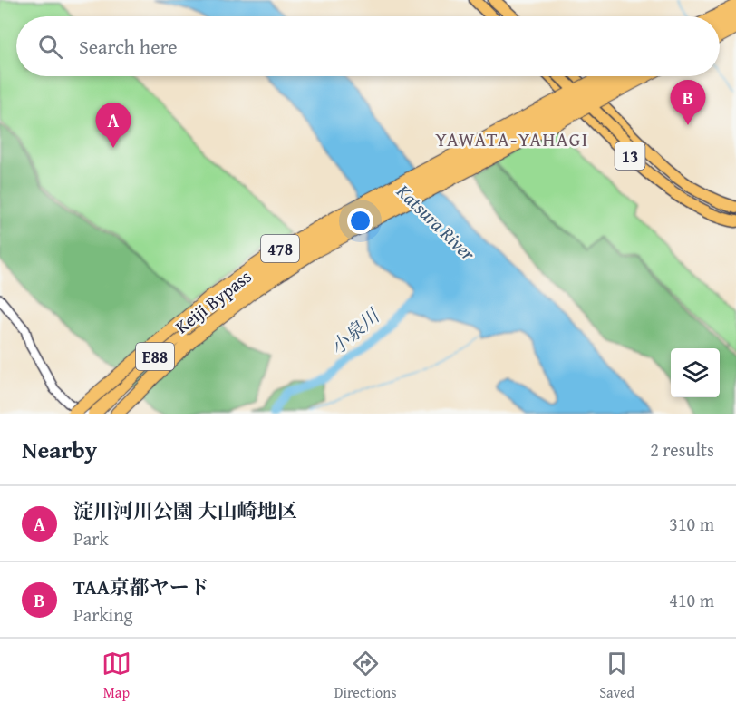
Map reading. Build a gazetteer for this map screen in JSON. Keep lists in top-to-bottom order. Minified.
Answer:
{"streets":{"highway":["478","Keiji Bypass","E88"],"main road":["13"]},"crossings":[["13","478"],["Keiji Bypass","E88"]],"districts":["YAWATA-YAHAGI"],"water":["Katsura River","小泉川"],"page":{"search":"Search here","pins":["B","A"],"heading":["Nearby","2 results"],"list":[{"mark":"A","name":"淀川河川公園 大山崎地区","note":"Park","value":"310 m"},{"mark":"B","name":"TAA京都ヤード","note":"Parking","value":"410 m"}],"nav":["Map","Directions","Saved"]}}
